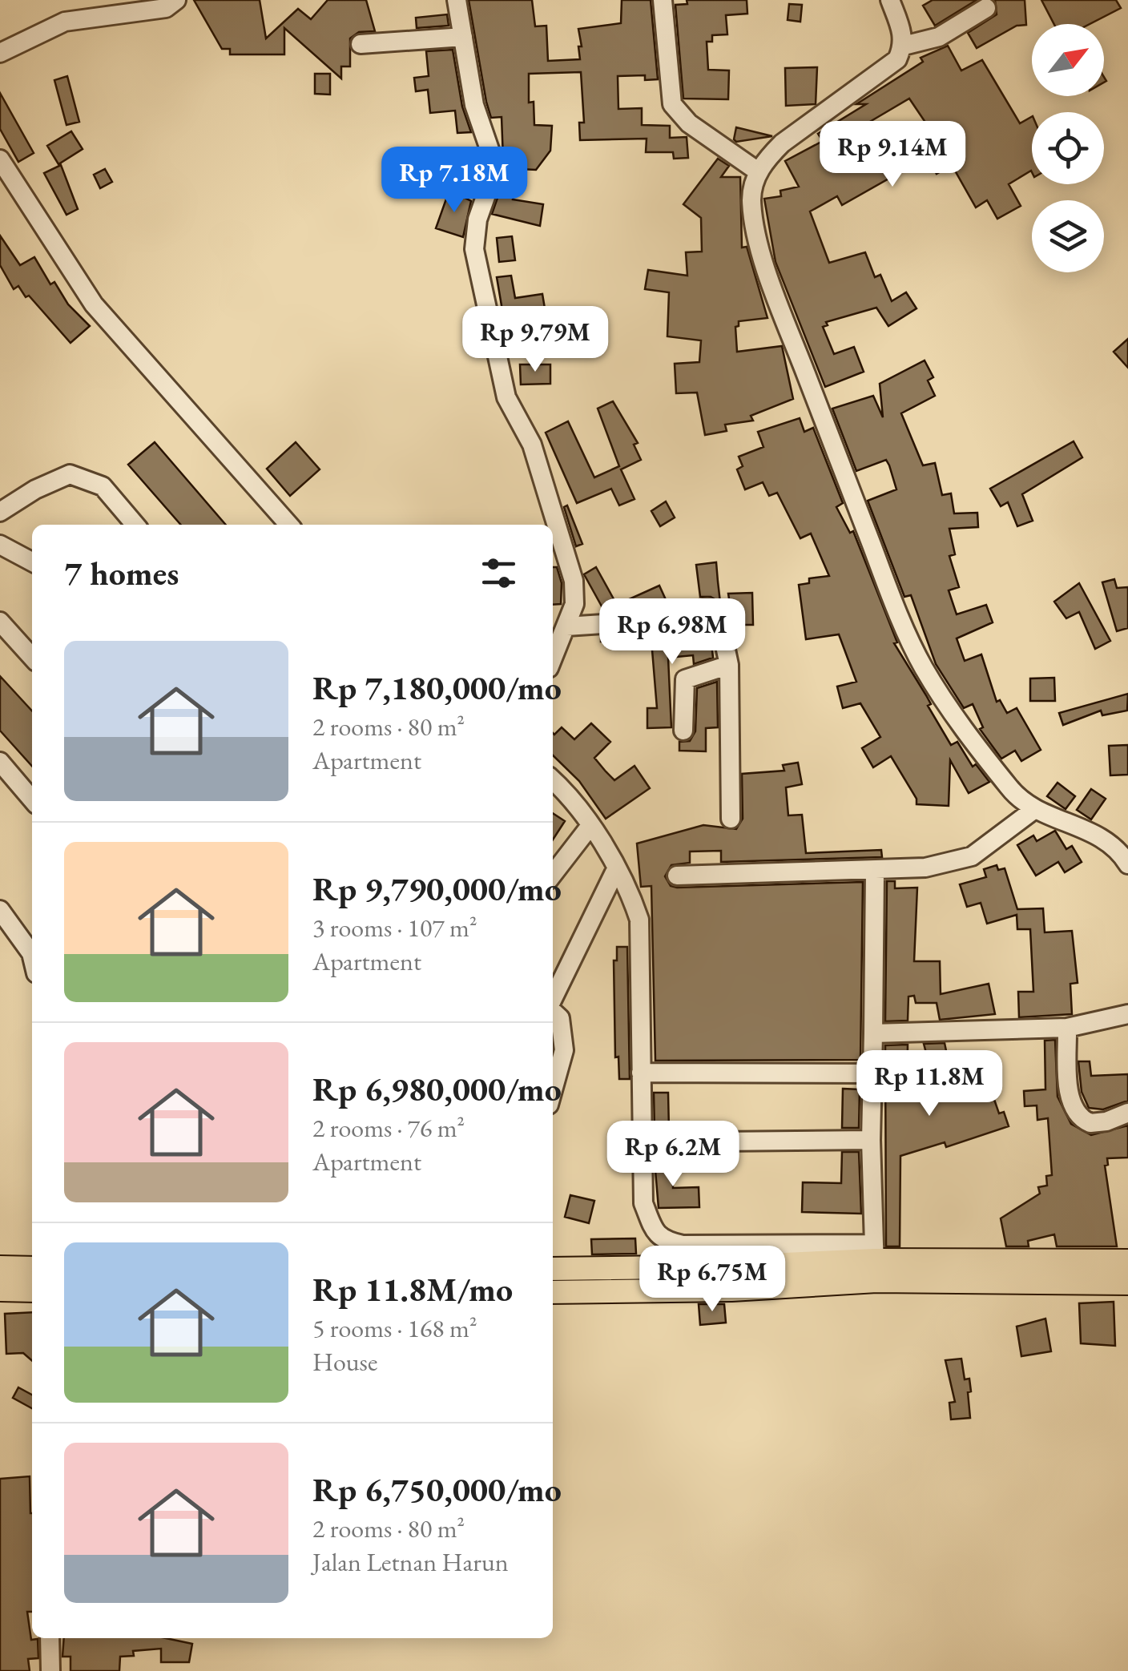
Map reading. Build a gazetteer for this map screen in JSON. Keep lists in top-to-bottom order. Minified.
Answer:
{"north":"top right","page":{"price":["Rp 9.14M","Rp 7.18M","Rp 9.79M","Rp 6.98M","Rp 11.8M","Rp 6.2M","Rp 6.75M"],"heading":"7 homes","list":[{"name":"Rp 7,180,000/mo","note":"2 rooms · 80 m² · Apartment"},{"name":"Rp 9,790,000/mo","note":"3 rooms · 107 m² · Apartment"},{"name":"Rp 6,980,000/mo","note":"2 rooms · 76 m² · Apartment"},{"name":"Rp 11.8M/mo","note":"5 rooms · 168 m² · House"},{"name":"Rp 6,750,000/mo","note":"2 rooms · 80 m² · Jalan Letnan Harun"}]}}
